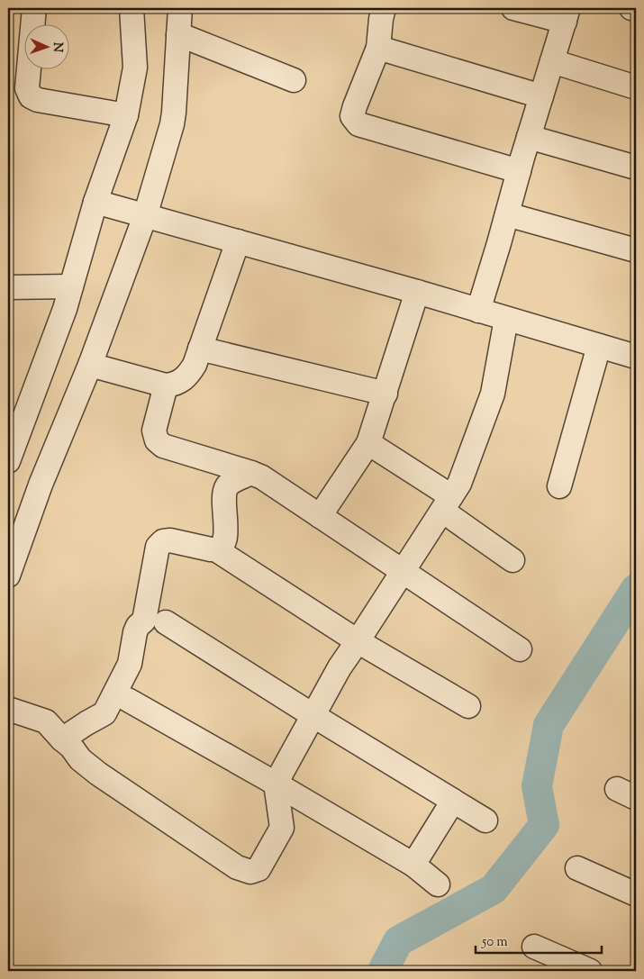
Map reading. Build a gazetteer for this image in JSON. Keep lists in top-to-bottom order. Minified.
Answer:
{"scale_bar":"50 m","north":"right"}
